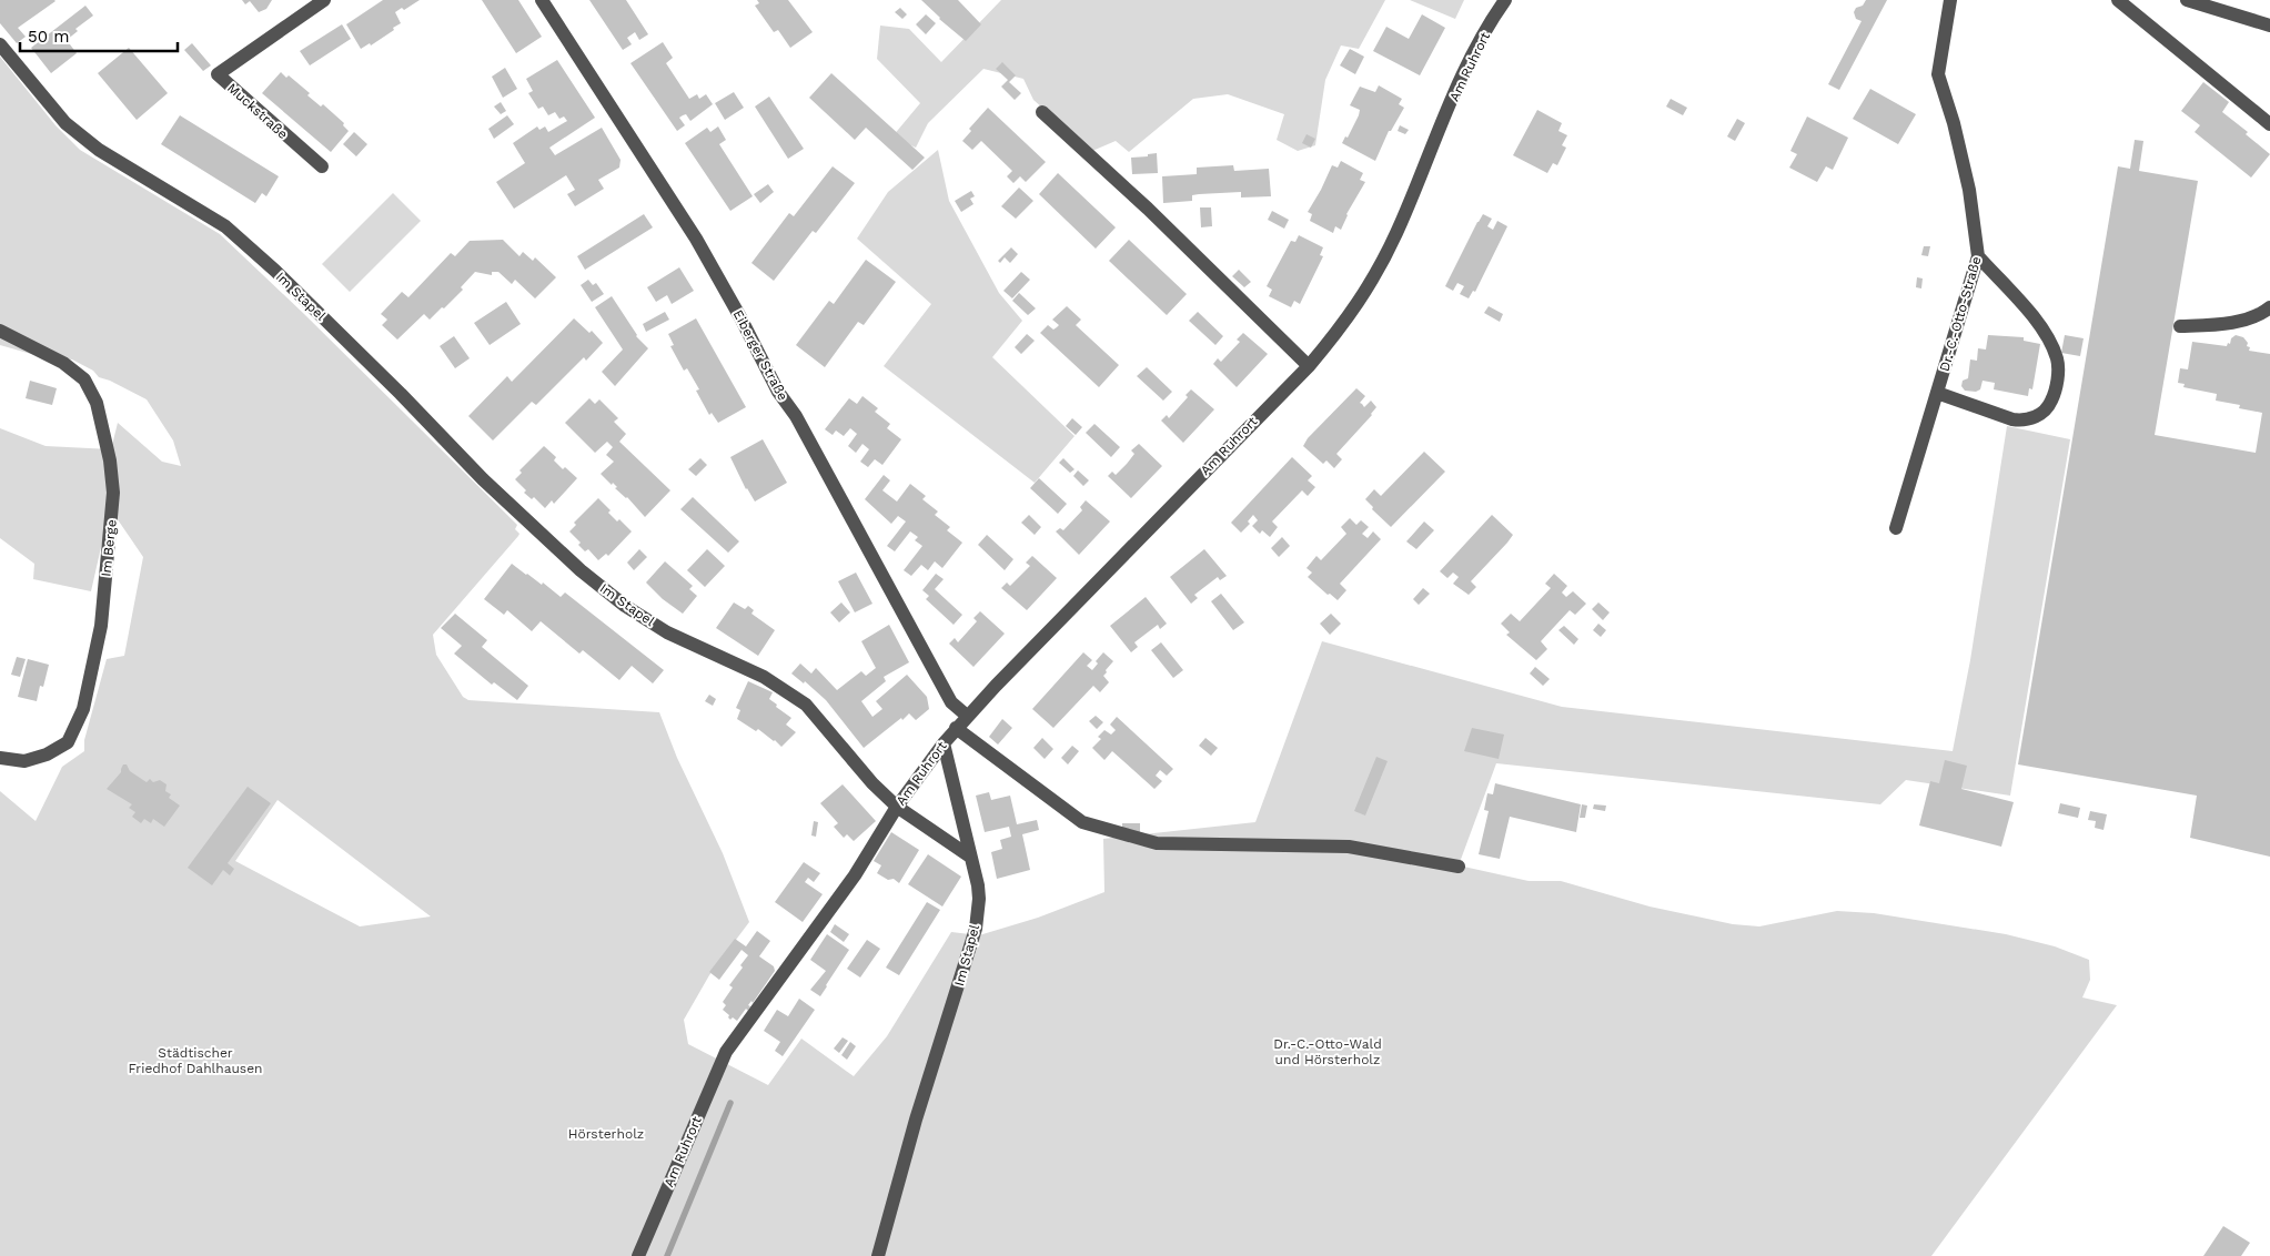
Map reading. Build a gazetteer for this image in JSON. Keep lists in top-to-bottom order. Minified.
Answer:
{"streets":{"street":["Am Ruhrort","Muckstraße","Im Stapel","Dr.-C.-Otto-Straße","Eiberger Straße","Im Berge"]},"crossings":[["Am Ruhrort","Im Stapel"],["Am Ruhrort","Eiberger Straße"]],"parks":["Dr.-C.-Otto-Wald und Hörsterholz","Städtischer Friedhof Dahlhausen","Hörsterholz"],"scale_bar":"50 m"}
